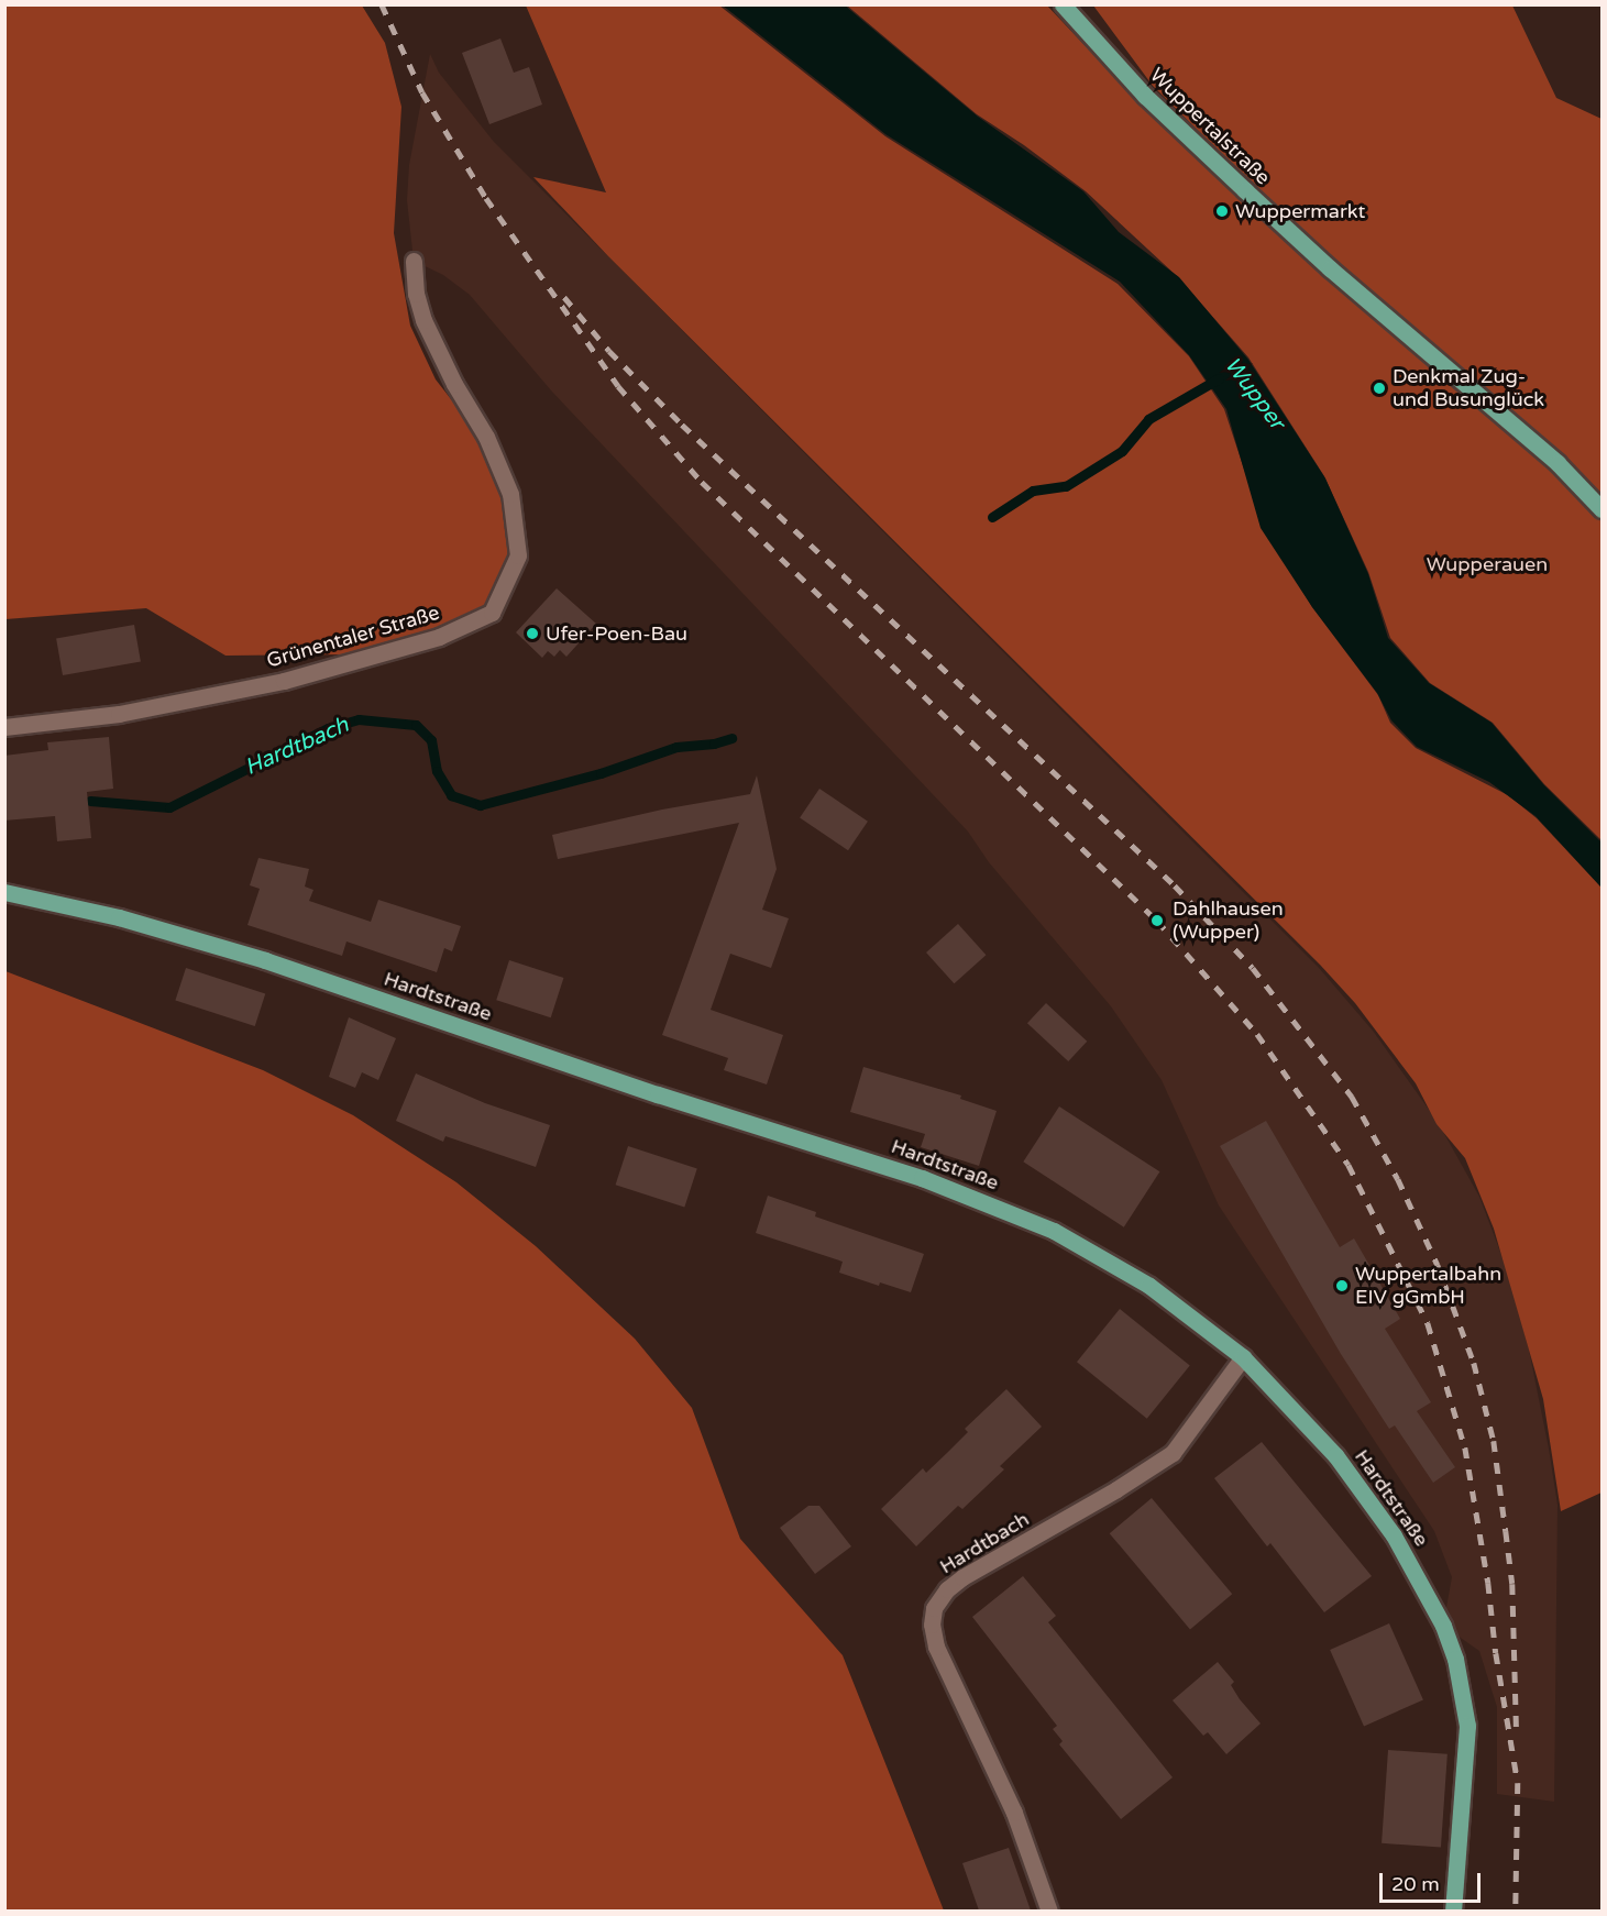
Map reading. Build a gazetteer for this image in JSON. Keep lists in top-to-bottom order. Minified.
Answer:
{"streets":{"main road":["Wuppertalstraße","Hardtstraße"],"street":["Grünentaler Straße","Hardtbach"]},"crossings":[["Hardtstraße","Hardtbach"]],"water":["Wupper","Hardtbach"],"parks":["Wupperauen"],"places":["Wuppermarkt","Denkmal Zug- und Busunglück","Ufer-Poen-Bau","Dahlhausen (Wupper)","Wuppertalbahn EIV gGmbH"],"scale_bar":"20 m"}
